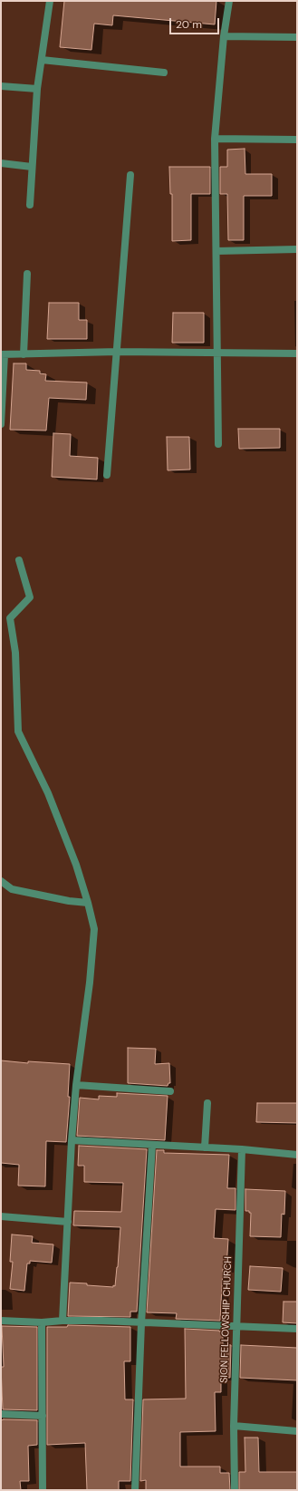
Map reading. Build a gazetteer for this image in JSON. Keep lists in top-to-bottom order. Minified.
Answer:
{"streets":{"street":["SION FELLOWSHIP CHURCH"]},"scale_bar":"20 m"}
